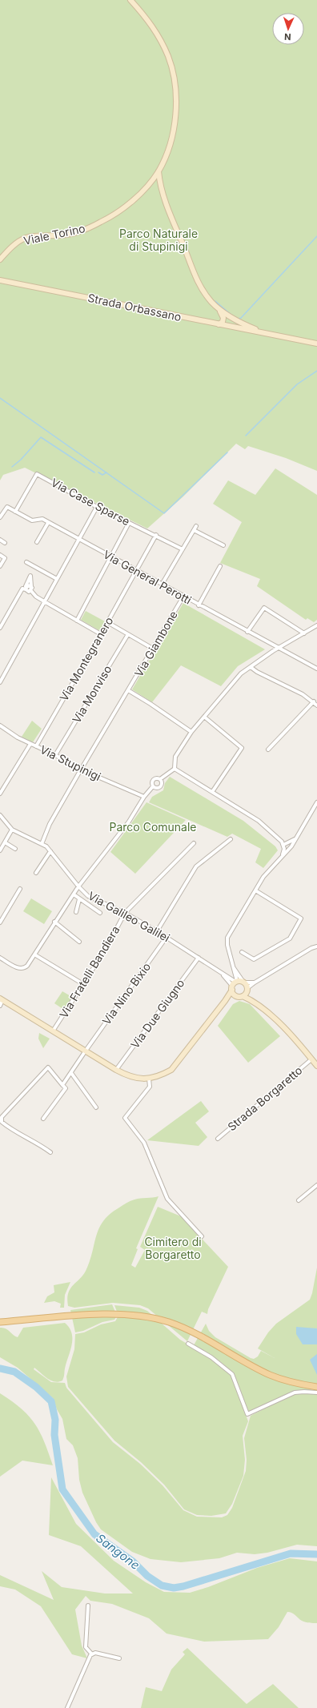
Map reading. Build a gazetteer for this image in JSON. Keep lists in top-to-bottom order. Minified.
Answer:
{"streets":{"main road":["Viale Torino","Strada Orbassano","Strada Borgaretto"],"street":["Via Case Sparse","Via General Perotti","Via Giambone","Via Montegranero","Via Monviso","Via Stupinigi","Via Galileo Galilei","Via Fratelli Bandiera","Via Nino Bixio","Via Due Giugno"]},"crossings":[["Viale Torino","Strada Orbassano"],["Via Case Sparse","Via General Perotti"],["Via Case Sparse","Via Montegranero"],["Via General Perotti","Via Giambone"],["Via General Perotti","Via Montegranero"],["Via Giambone","Via Stupinigi"],["Via Giambone","Via Galileo Galilei"],["Via Montegranero","Via Stupinigi"],["Via Monviso","Via Stupinigi"],["Via Galileo Galilei","Via Fratelli Bandiera"],["Via Galileo Galilei","Via Nino Bixio"],["Via Galileo Galilei","Via Due Giugno"]],"water":["Sangone"],"parks":["Parco Naturale di Stupinigi","Parco Comunale","Cimitero di Borgaretto"],"north":"bottom"}
